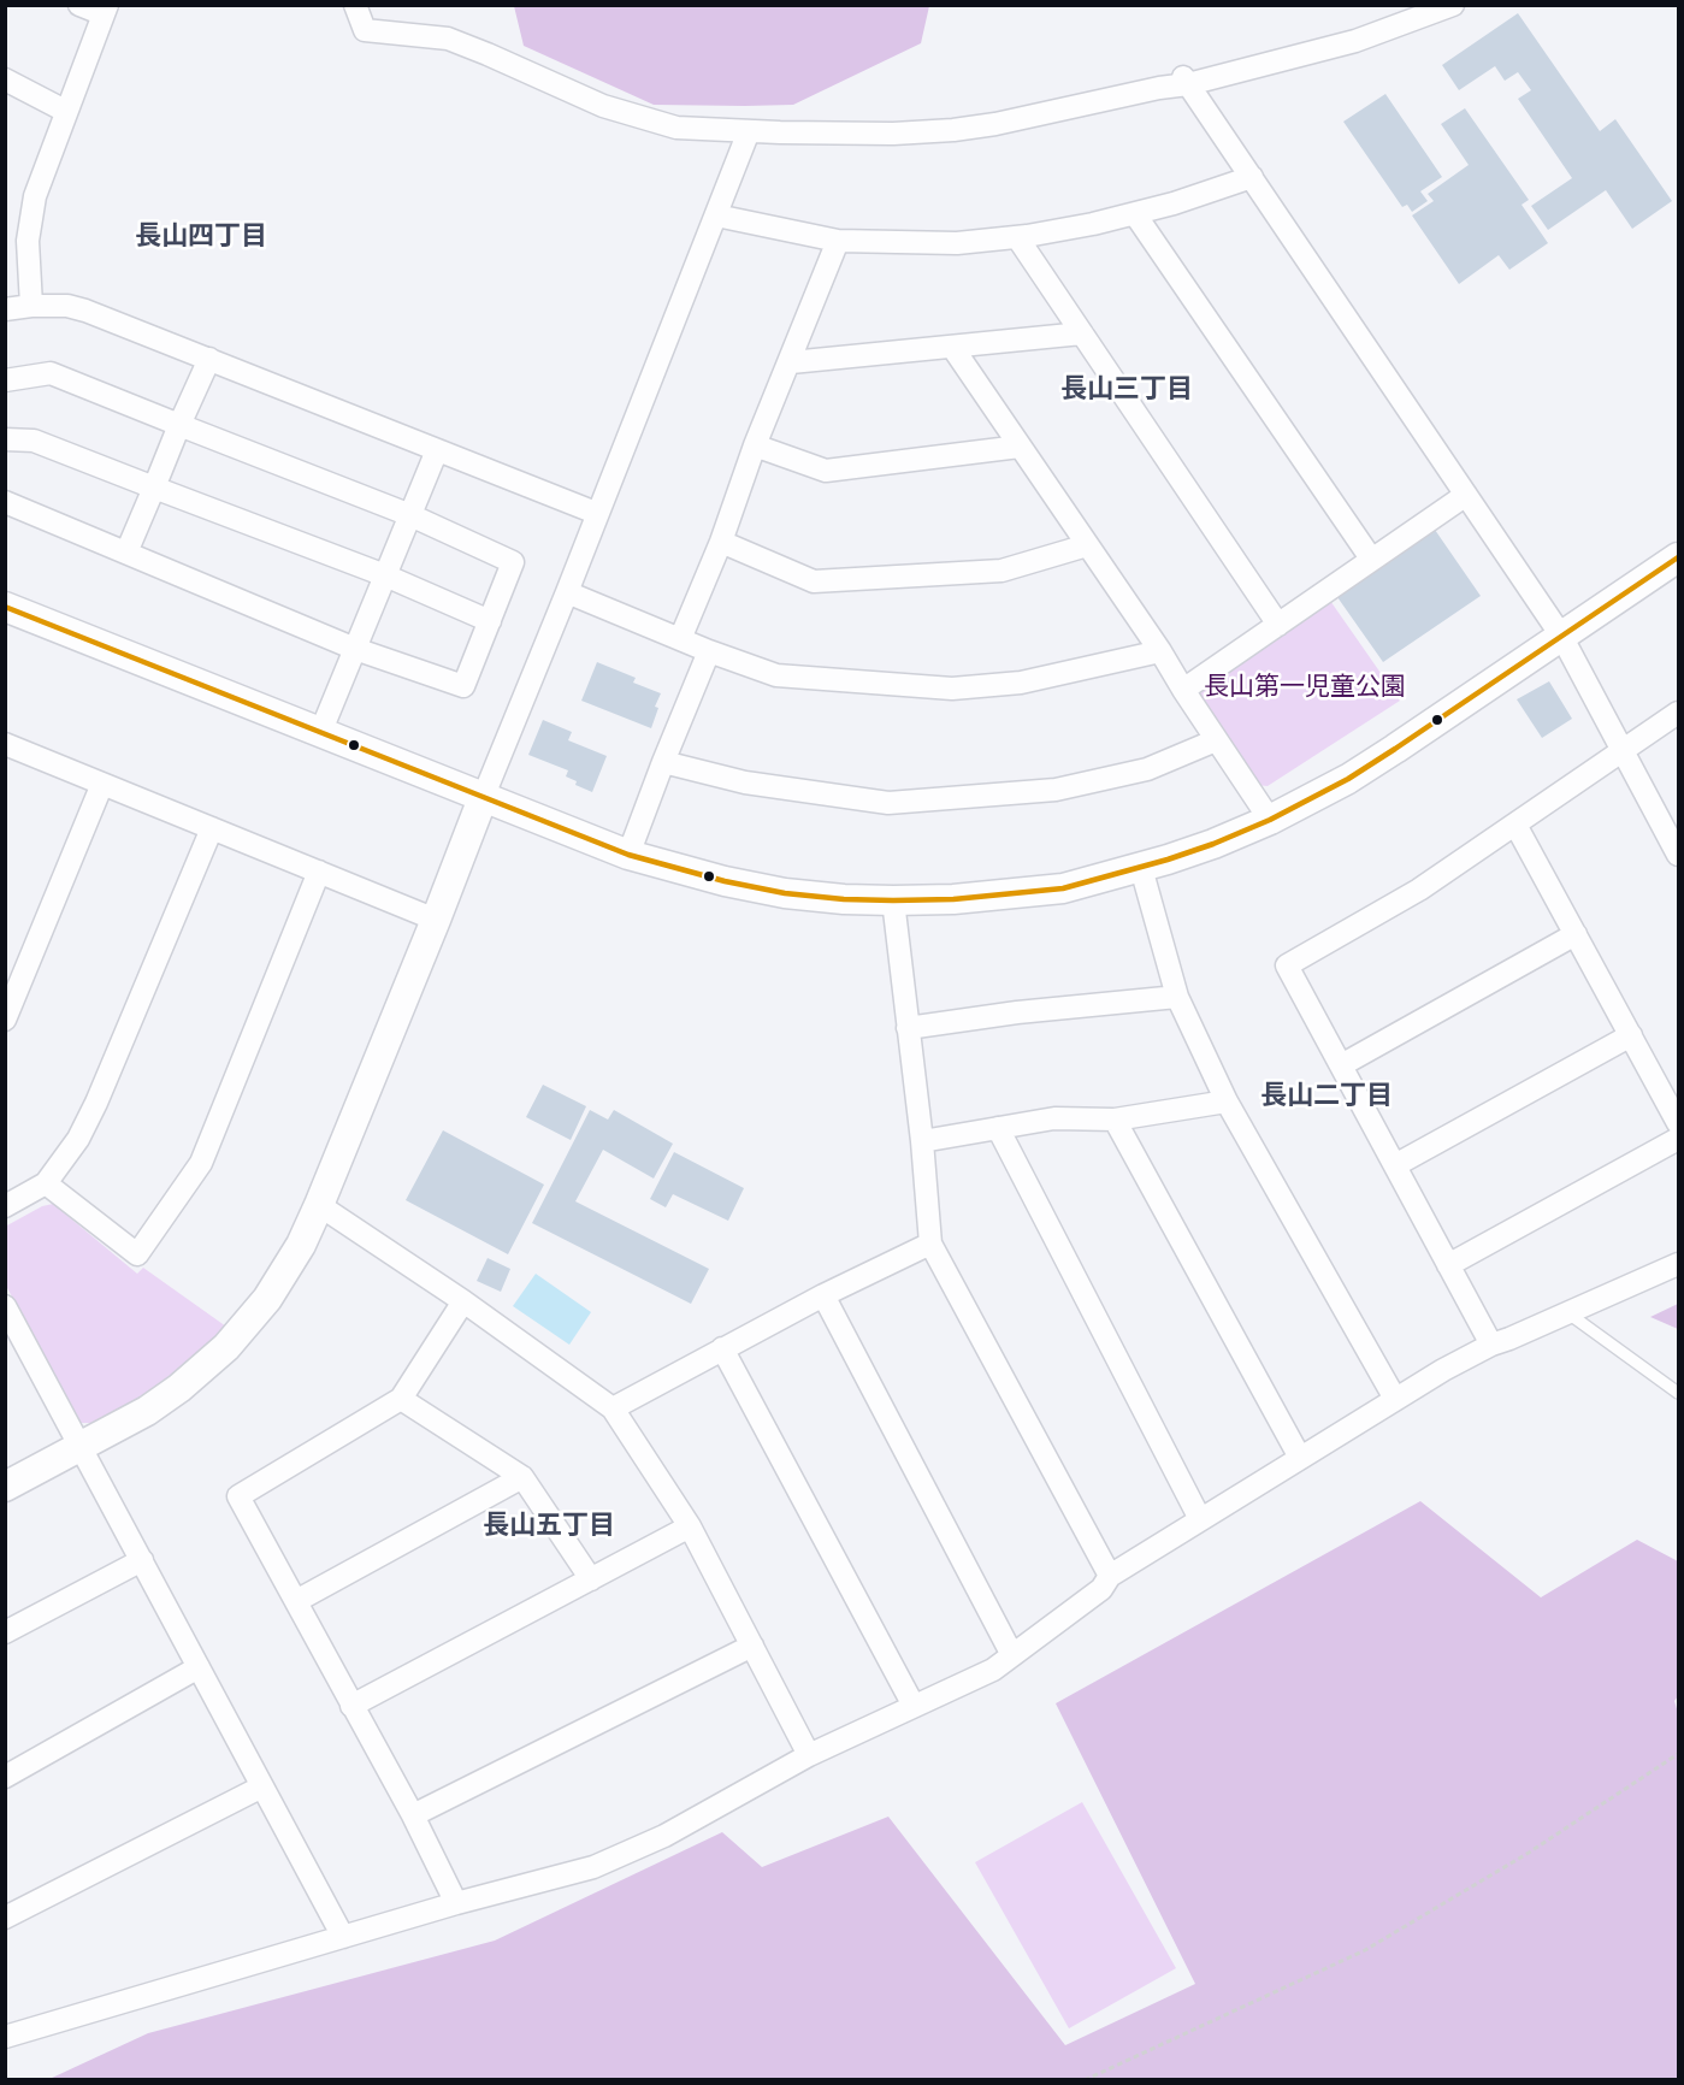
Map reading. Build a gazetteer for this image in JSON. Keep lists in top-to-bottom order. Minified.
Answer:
{"districts":["長山四丁目","長山三丁目","長山二丁目","長山五丁目"],"parks":["長山第一児童公園"]}
